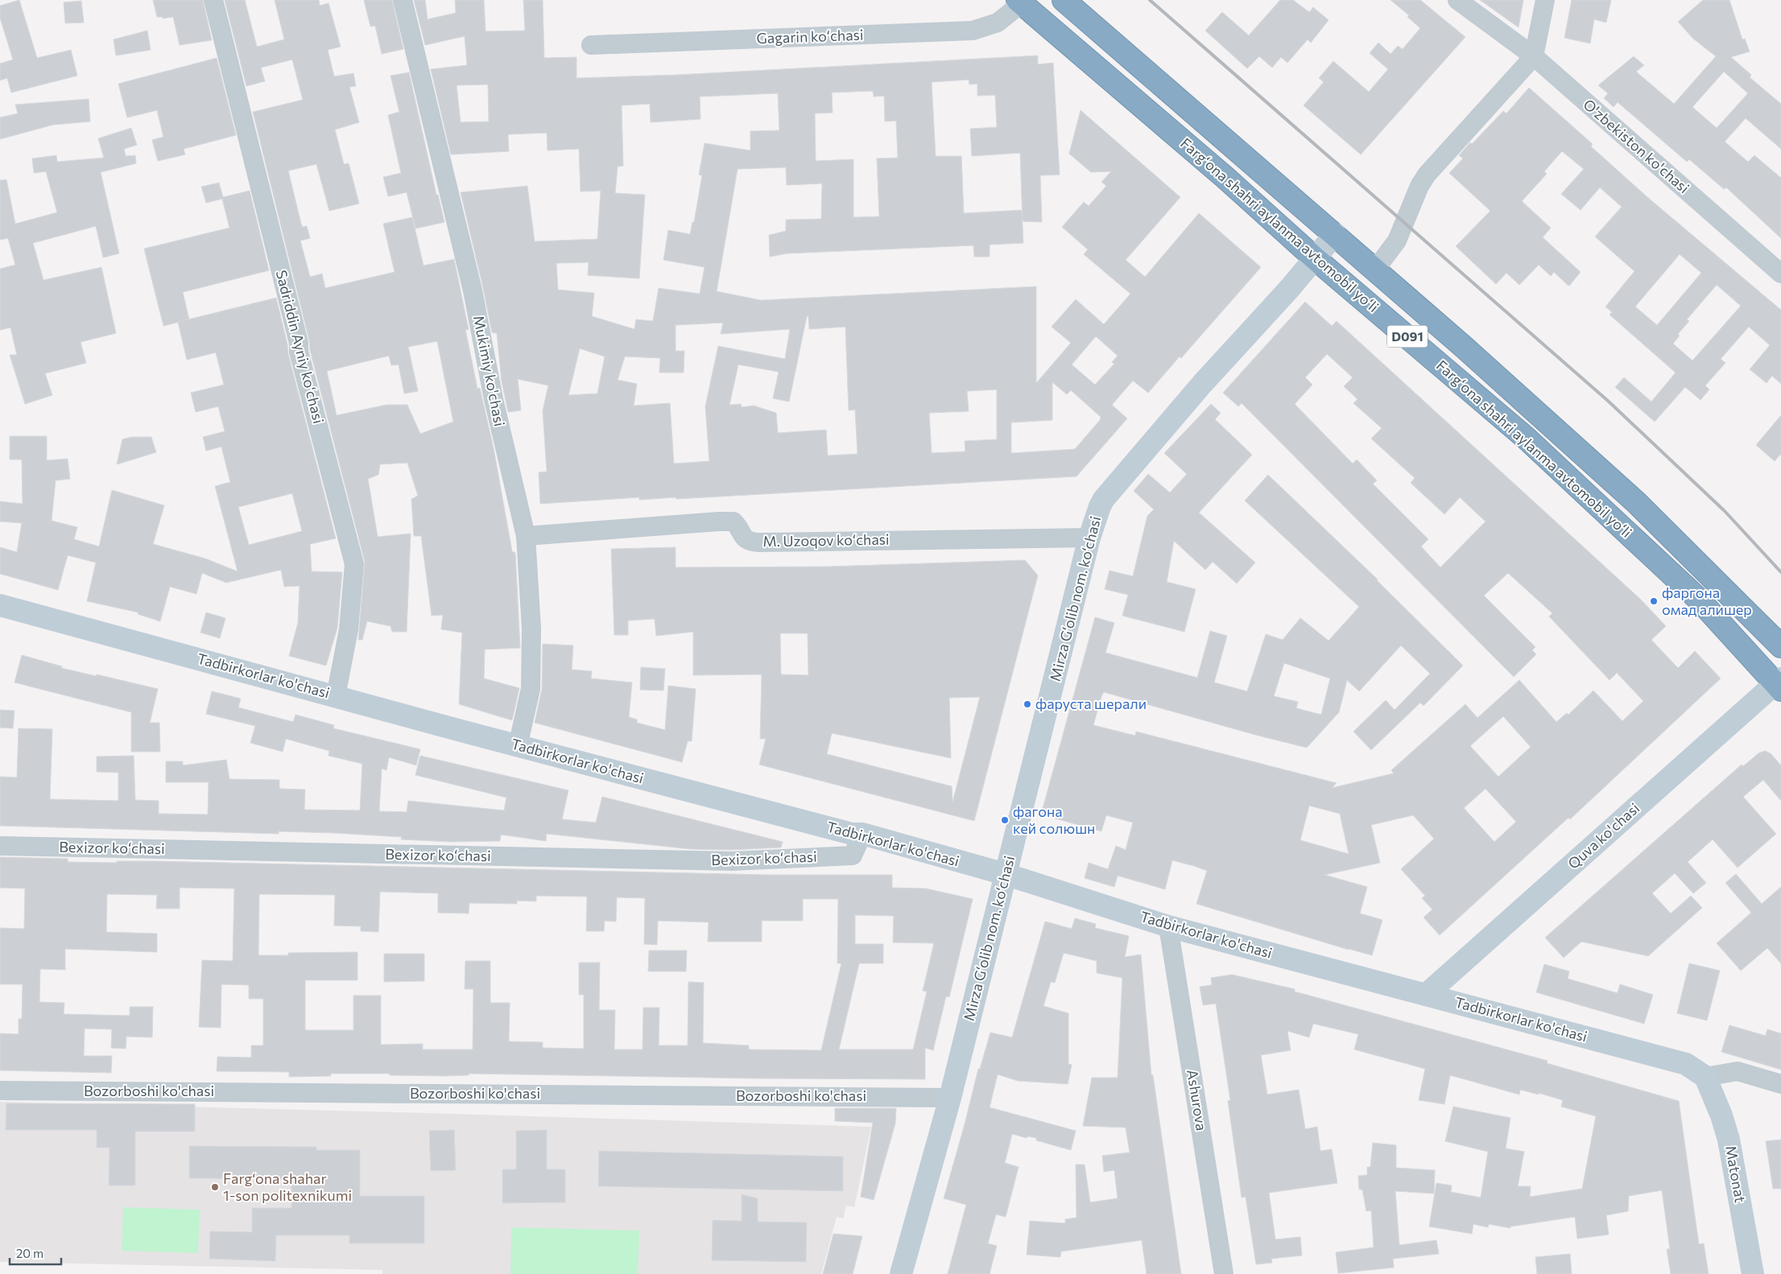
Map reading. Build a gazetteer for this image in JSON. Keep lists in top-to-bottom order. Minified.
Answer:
{"streets":{"highway":["Fargʻona shahri aylanma avtomobil yoʻli","D091"],"main road":["Mirza G‘olib nom. ko‘chasi","Tadbirkorlar ko'chasi","Quva ko'chasi","Matonat"],"street":["Gagarin koʻchasi","O'zbekiston ko'chasi","Sadriddin Ayniy koʻchasi","Mukimiy ko'chasi","M. Uzoqov koʻchasi","Bexizor koʻchasi","Bozorboshi ko'chasi","Ashurova"]},"crossings":[["Gagarin koʻchasi","Fargʻona shahri aylanma avtomobil yoʻli"],["Fargʻona shahri aylanma avtomobil yoʻli","Mirza G‘olib nom. ko‘chasi"],["Fargʻona shahri aylanma avtomobil yoʻli","Quva ko'chasi"],["Sadriddin Ayniy koʻchasi","Tadbirkorlar ko'chasi"],["Mukimiy ko'chasi","M. Uzoqov koʻchasi"],["Mukimiy ko'chasi","Tadbirkorlar ko'chasi"],["M. Uzoqov koʻchasi","Mirza G‘olib nom. ko‘chasi"],["Mirza G‘olib nom. ko‘chasi","Tadbirkorlar ko'chasi"],["Mirza G‘olib nom. ko‘chasi","Bozorboshi ko'chasi"],["Tadbirkorlar ko'chasi","Quva ko'chasi"],["Tadbirkorlar ko'chasi","Bexizor koʻchasi"],["Tadbirkorlar ko'chasi","Ashurova"],["Tadbirkorlar ko'chasi","Matonat"]],"places":["фаргона омад алишер","фаруста шерали","фагона кей солюшн","Farg‘ona shahar 1-son politexnikumi"],"scale_bar":"20 m"}
